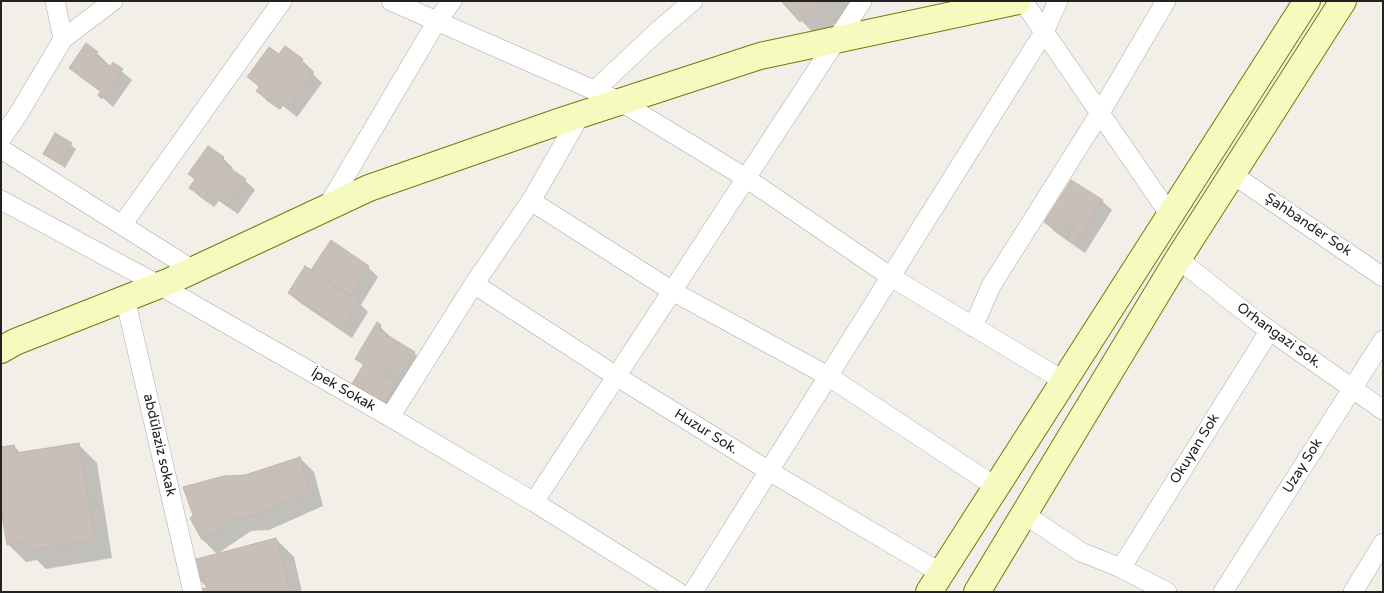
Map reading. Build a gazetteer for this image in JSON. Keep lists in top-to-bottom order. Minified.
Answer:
{"streets":{"street":["Şahbander Sok","Orhangazi Sok.","İpek Sokak","Huzur Sok.","abdülaziz sokak","Okuyan Sok","Uzay Sok"]},"crossings":[["Orhangazi Sok.","Okuyan Sok"],["Orhangazi Sok.","Uzay Sok"]]}
